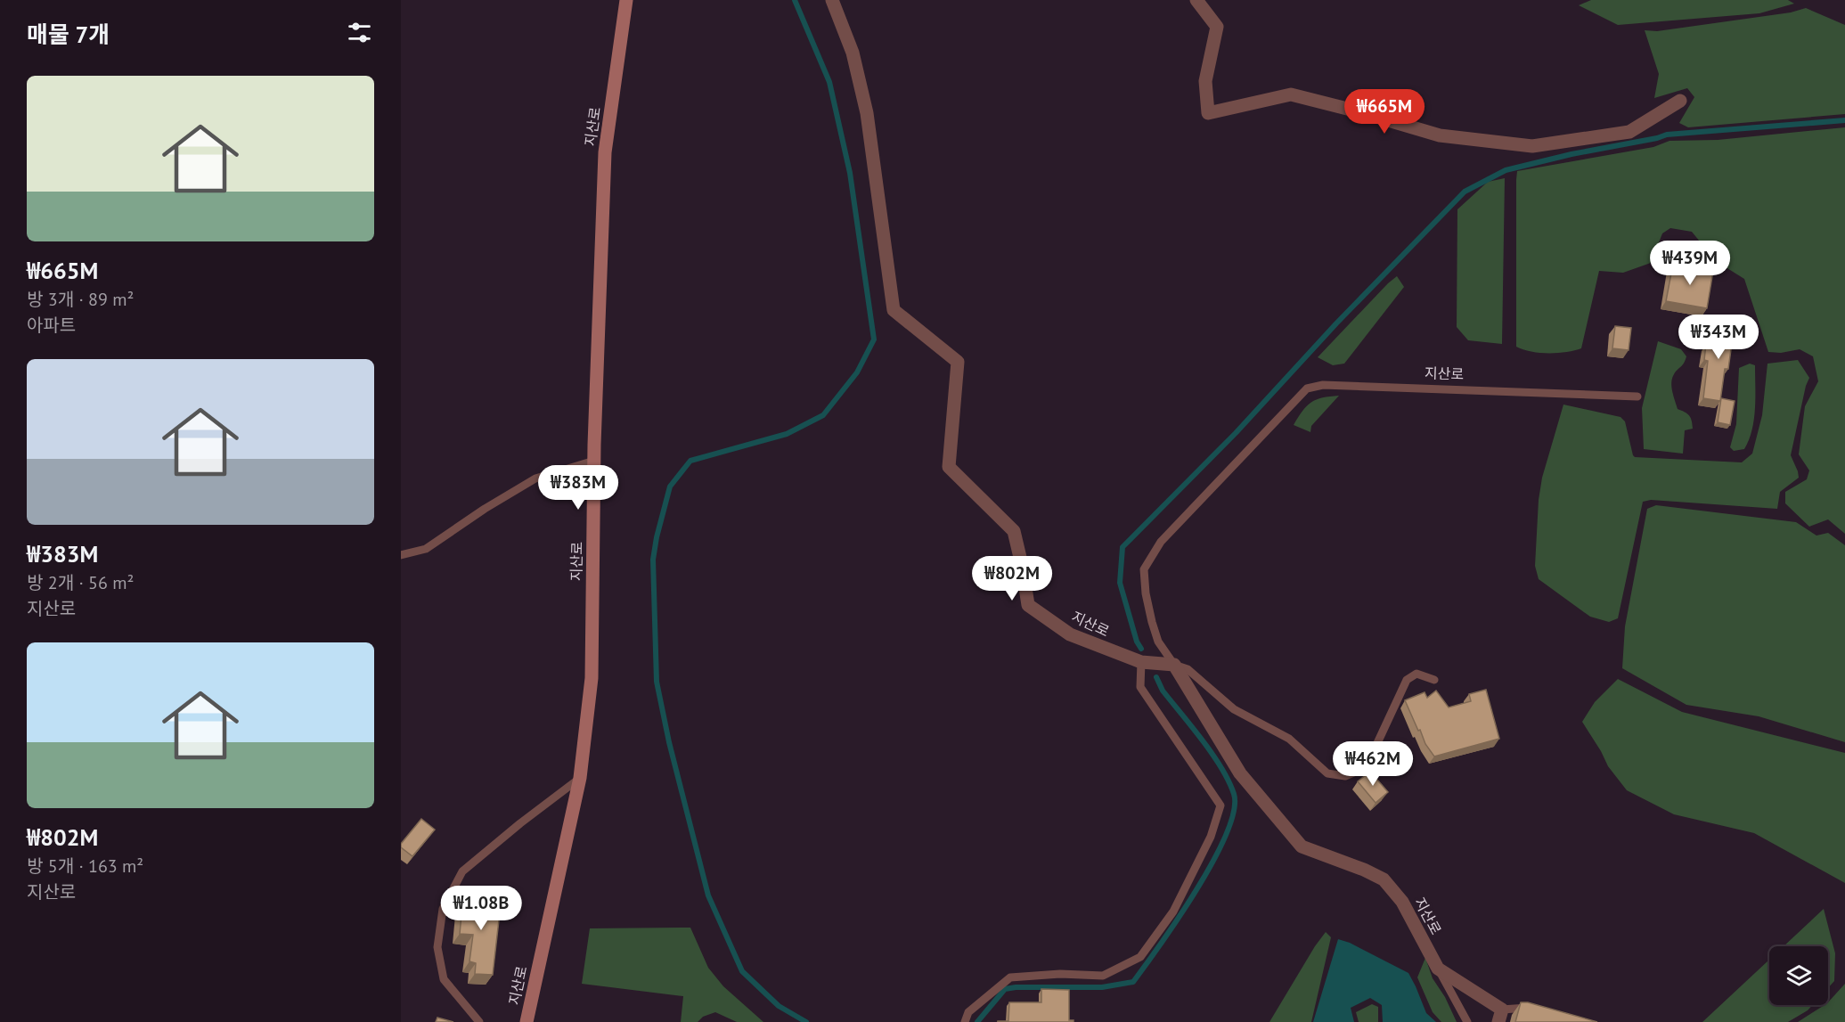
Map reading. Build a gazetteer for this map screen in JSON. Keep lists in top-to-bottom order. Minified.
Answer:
{"streets":{"main road":["지산로"]},"page":{"heading":"매물 7개","list":[{"name":"₩665M","note":"방 3개 · 89 m² · 아파트"},{"name":"₩383M","note":"방 2개 · 56 m² · 지산로"},{"name":"₩802M","note":"방 5개 · 163 m² · 지산로"}],"price":["₩665M","₩439M","₩343M","₩383M","₩802M","₩462M","₩1.08B"]}}
